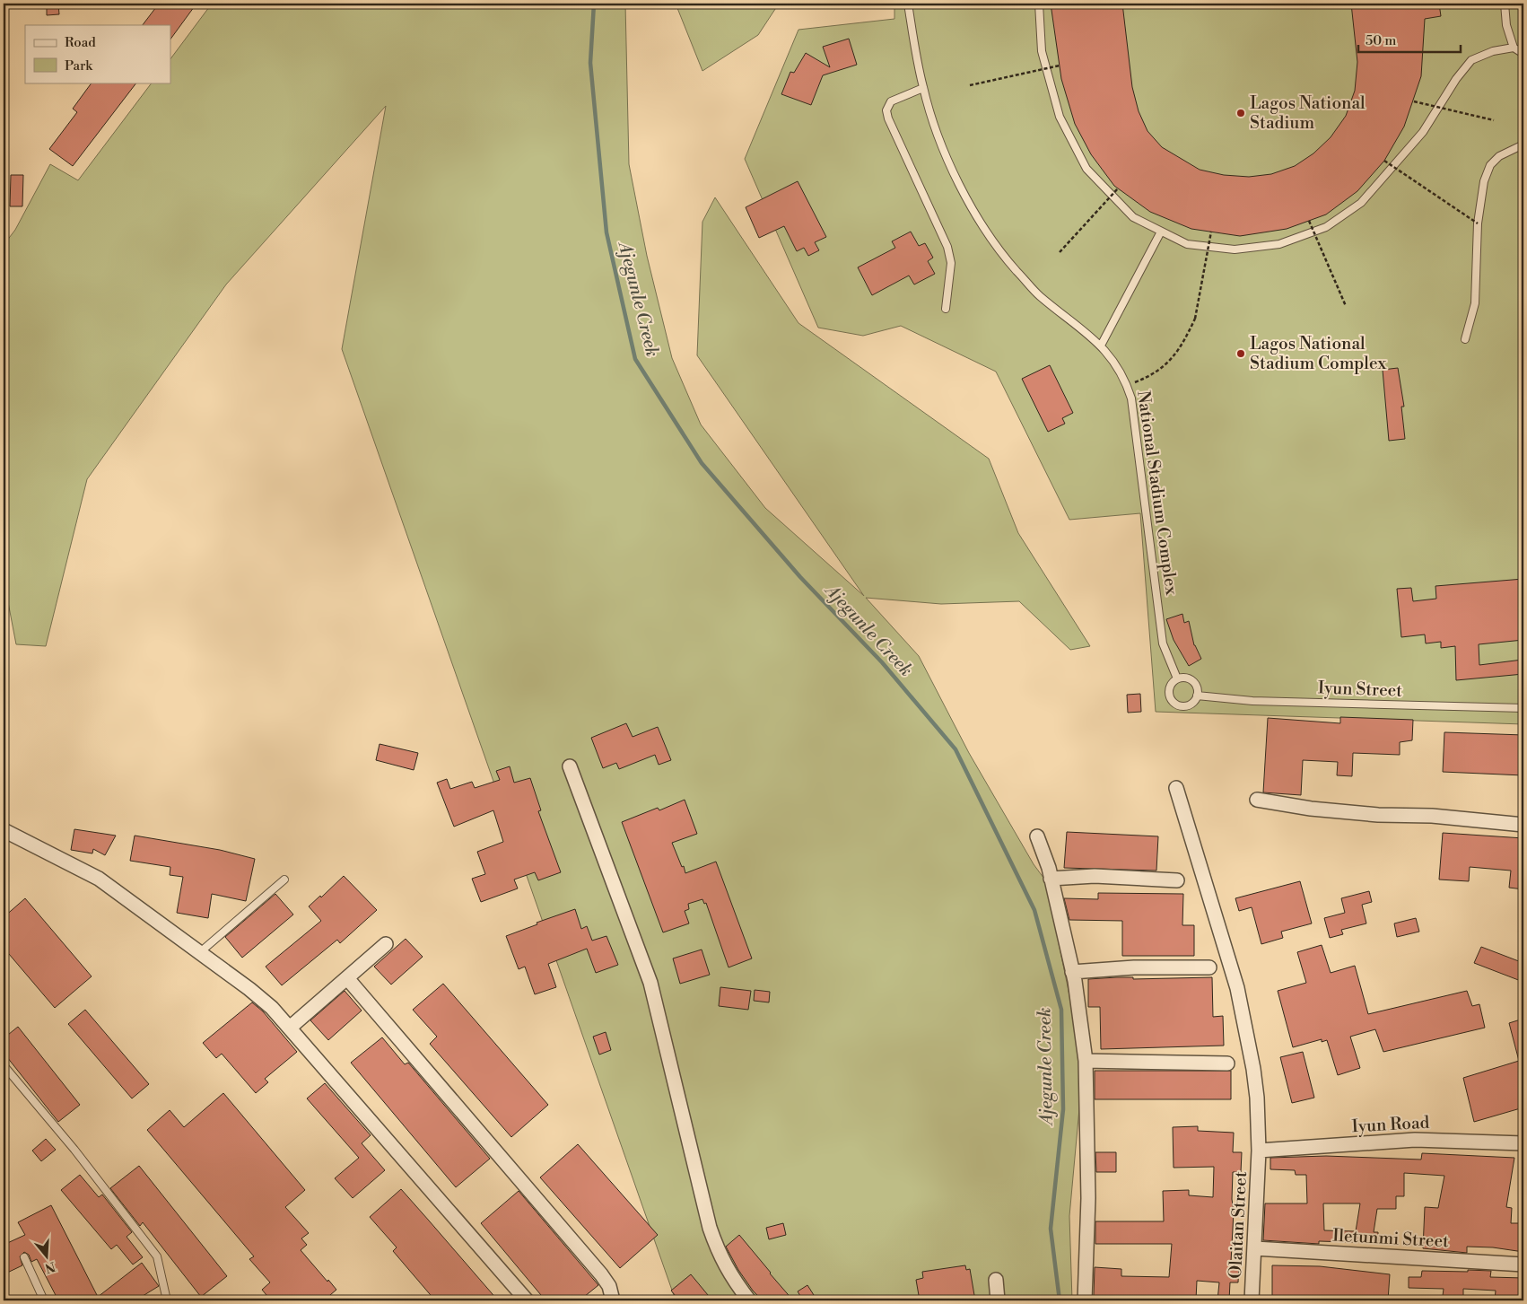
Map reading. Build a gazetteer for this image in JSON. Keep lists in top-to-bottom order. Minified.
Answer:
{"streets":{"street":["Iyun Road","Olaitan Street","Iletunmi Street"],"lane":["National Stadium Complex","Iyun Street"]},"crossings":[["National Stadium Complex","Iyun Street"],["Iyun Road","Olaitan Street"],["Olaitan Street","Iletunmi Street"]],"water":["Ajegunle Creek"],"places":["Lagos National Stadium","Lagos National Stadium Complex"],"legend":["Road","Park"],"scale_bar":"50 m","north":"bottom"}
